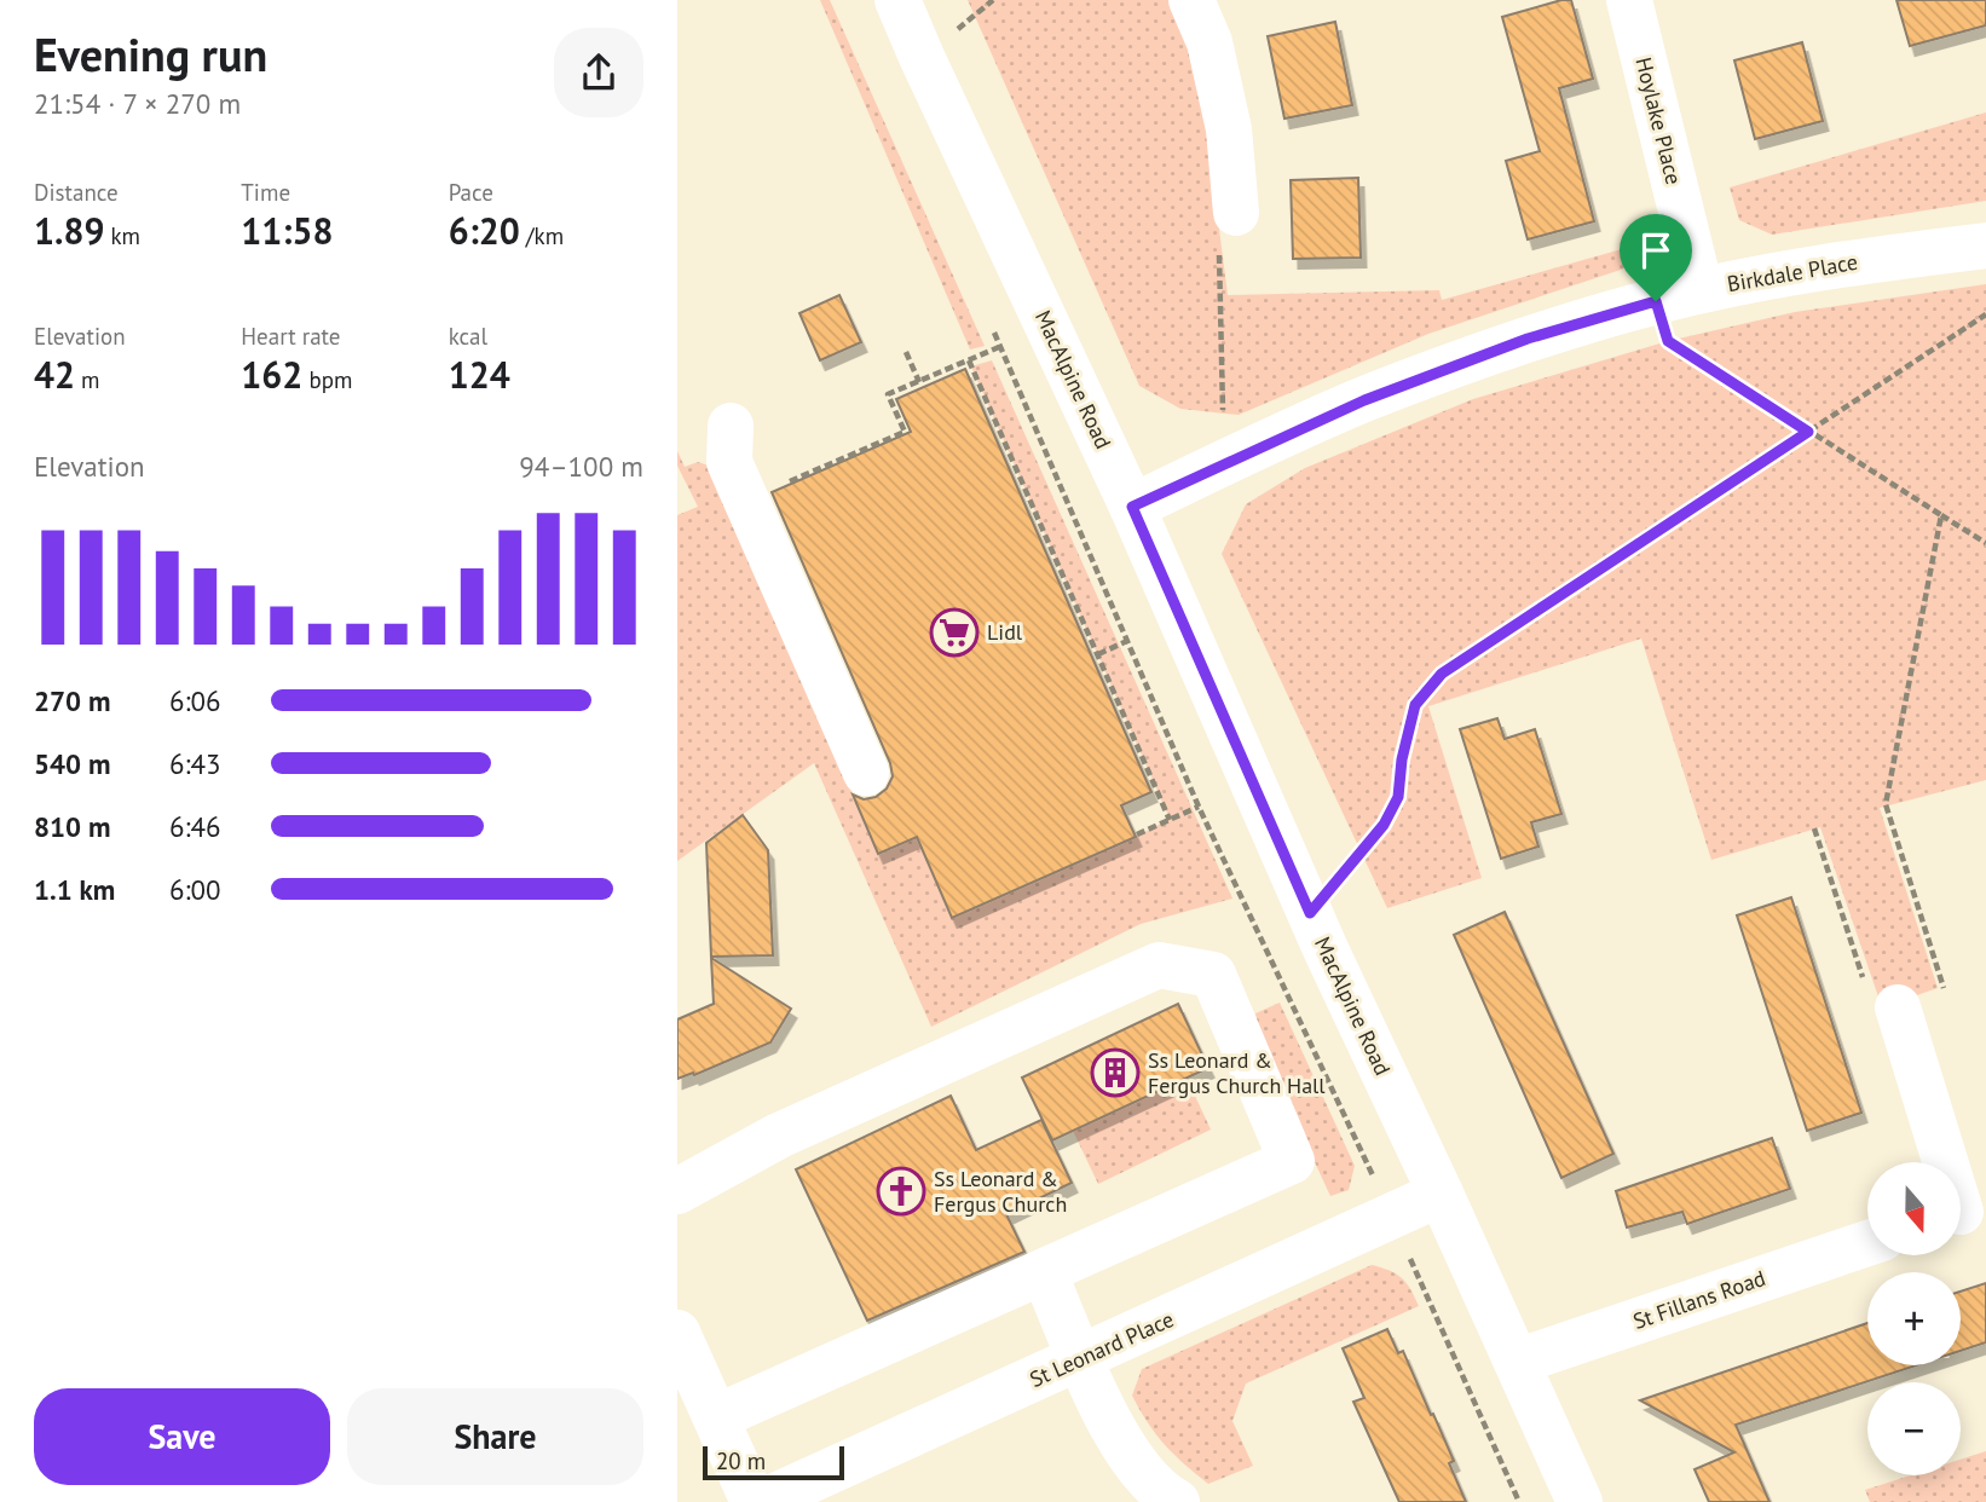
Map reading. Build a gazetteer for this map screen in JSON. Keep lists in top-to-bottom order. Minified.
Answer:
{"streets":{"street":["Hoylake Place","Birkdale Place","MacAlpine Road","St Fillans Road","St Leonard Place"]},"crossings":[["Hoylake Place","Birkdale Place"],["Birkdale Place","MacAlpine Road"],["MacAlpine Road","St Fillans Road"],["MacAlpine Road","St Leonard Place"]],"places":{"supermarket":["Lidl"],"building":["Ss Leonard & Fergus Church Hall"],"church":["Ss Leonard & Fergus Church"]},"scale_bar":"20 m","north":"bottom","page":{"heading":["Evening run","21:54 · 7 × 270 m"],"stats":[["Distance","1.89 km"],["Time","11:58"],["Pace","6:20 /km"],["Elevation","42 m"],["Heart rate","162 bpm"],["kcal","124"]],"chart":["Elevation","94–100 m"],"list":[{"name":"270 m","note":"6:06"},{"name":"540 m","note":"6:43"},{"name":"810 m","note":"6:46"},{"name":"1.1 km","note":"6:00"}],"map_buttons":["+","−"],"buttons":["Save","Share"],"scale":"20 m"}}
